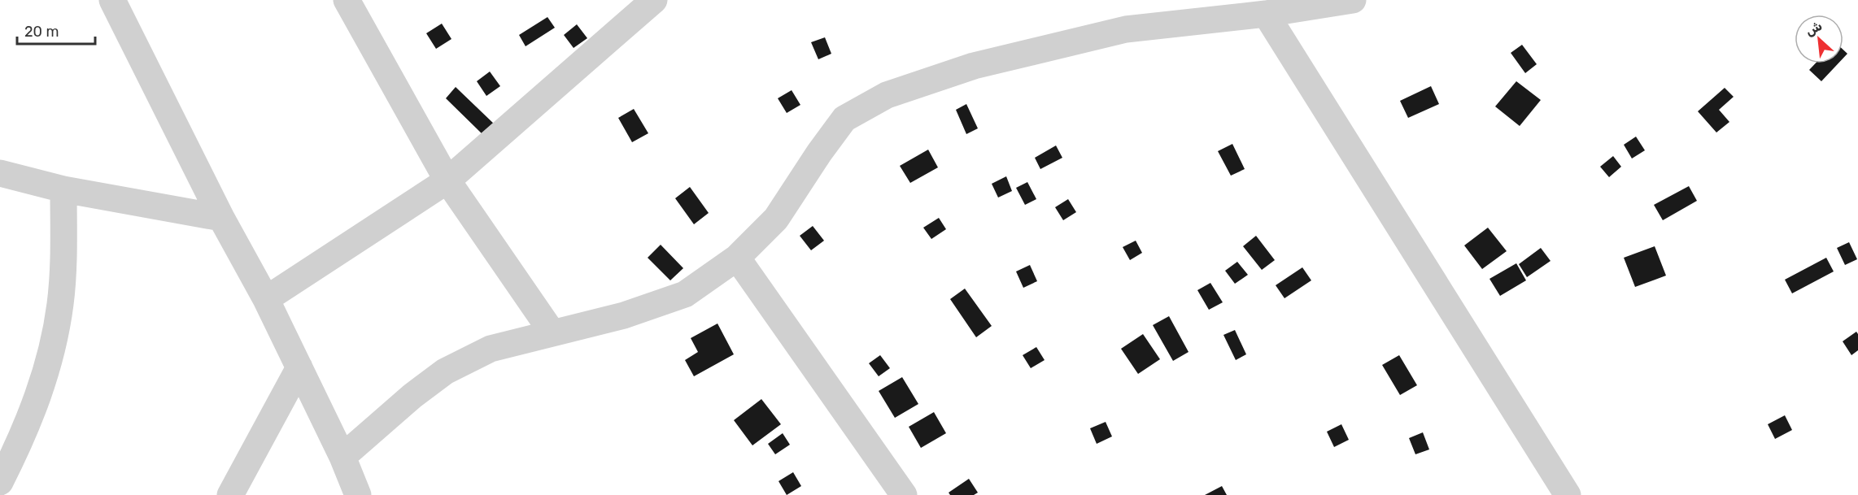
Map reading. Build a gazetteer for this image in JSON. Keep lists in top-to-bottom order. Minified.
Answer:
{"scale_bar":"20 m","north":"top left"}
